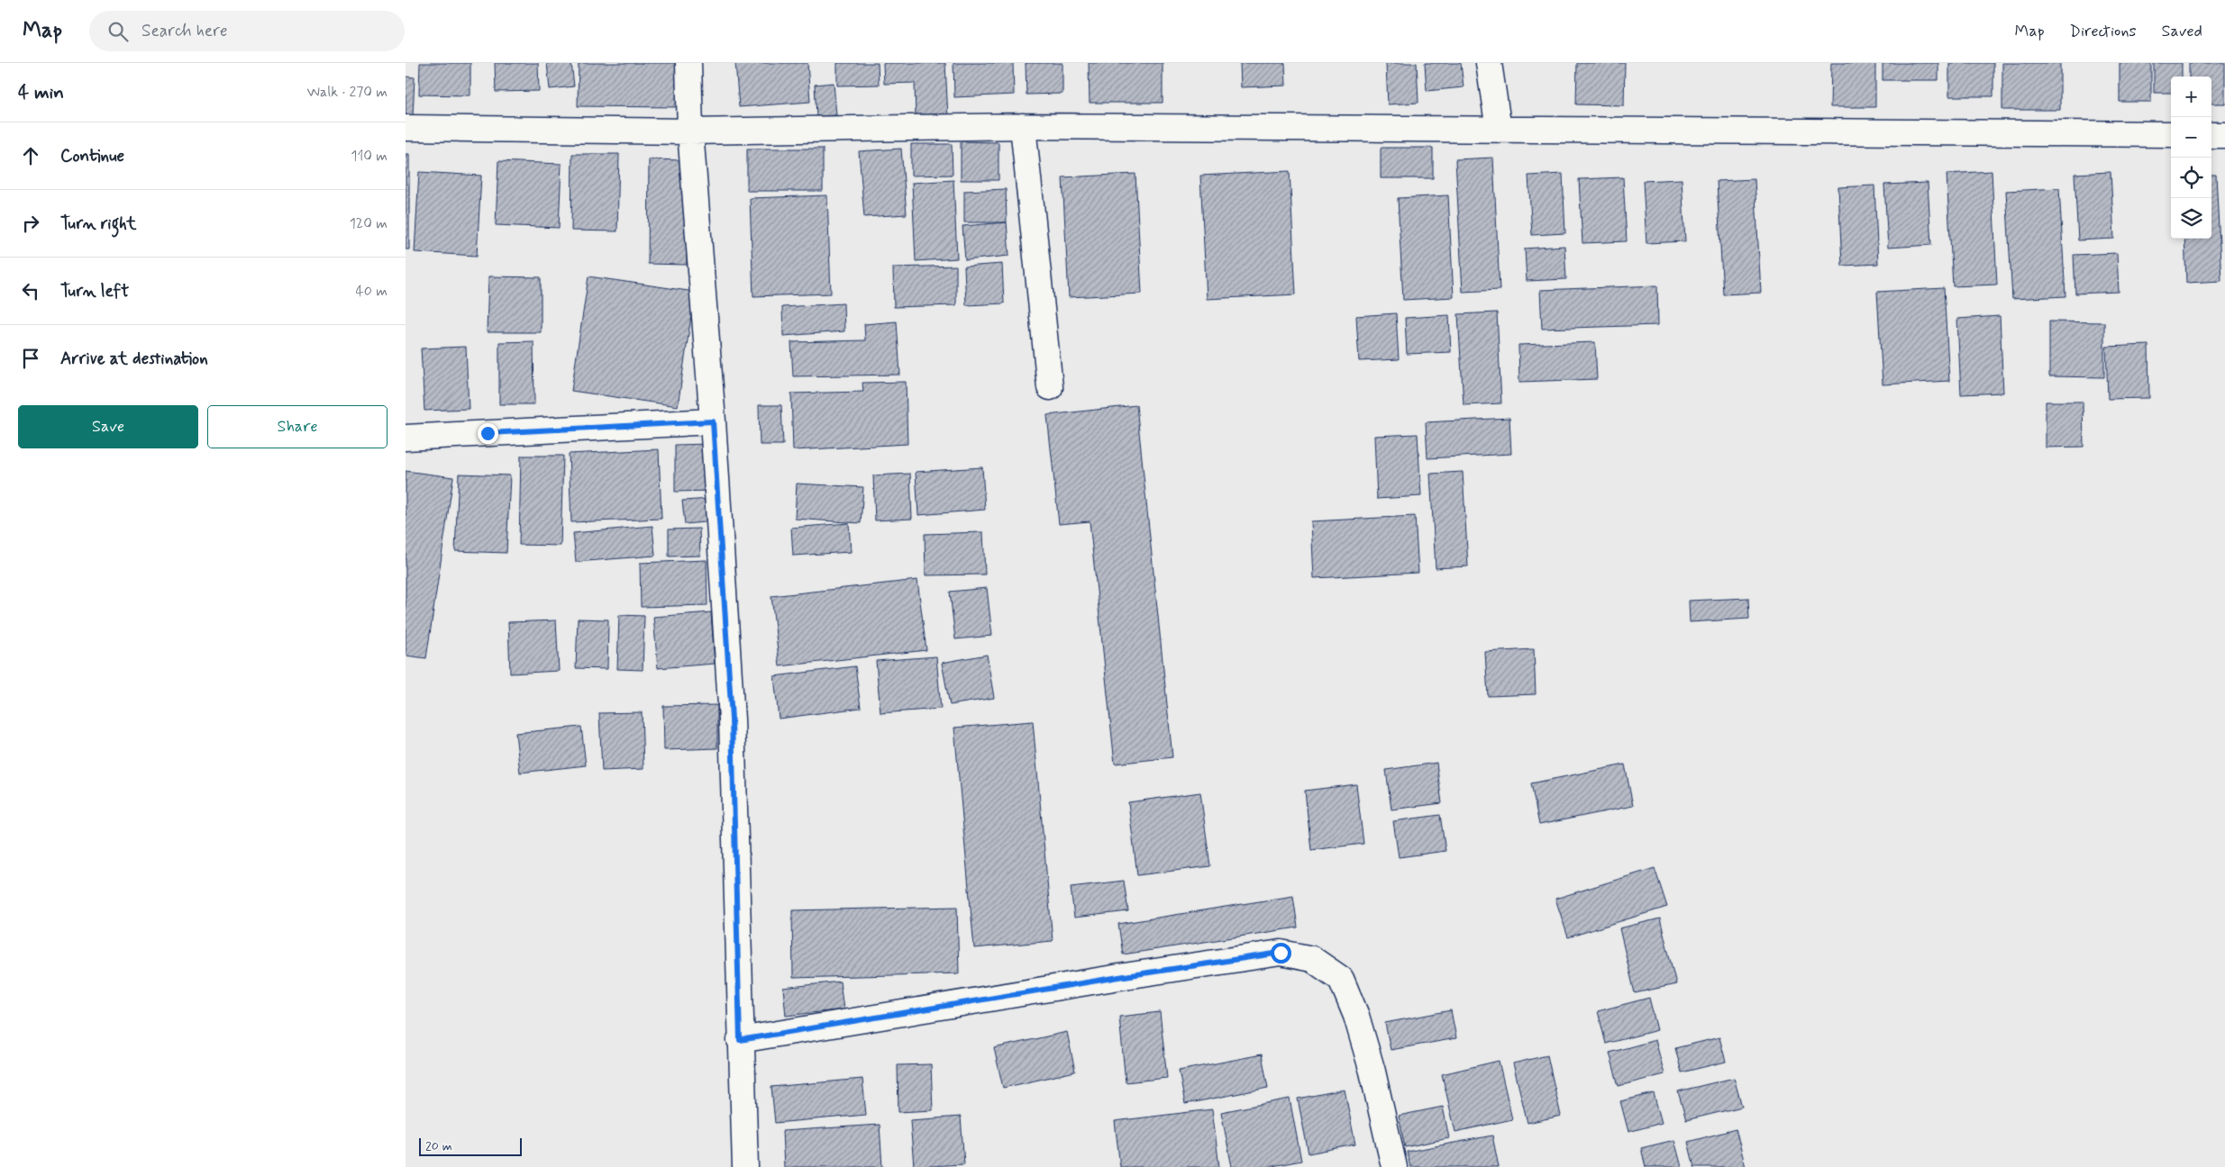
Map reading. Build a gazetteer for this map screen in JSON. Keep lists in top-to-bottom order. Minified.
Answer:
{"scale_bar":"20 m","page":{"header":"Map","search":"Search here","nav":["Map","Directions","Saved"],"heading":["4 min","Walk · 270 m"],"map_buttons":["+","−"],"list":[["Continue","110 m"],["Turn right","120 m"],["Turn left","40 m"],"Arrive at destination"],"buttons":["Save","Share"],"scale":"20 m"}}
